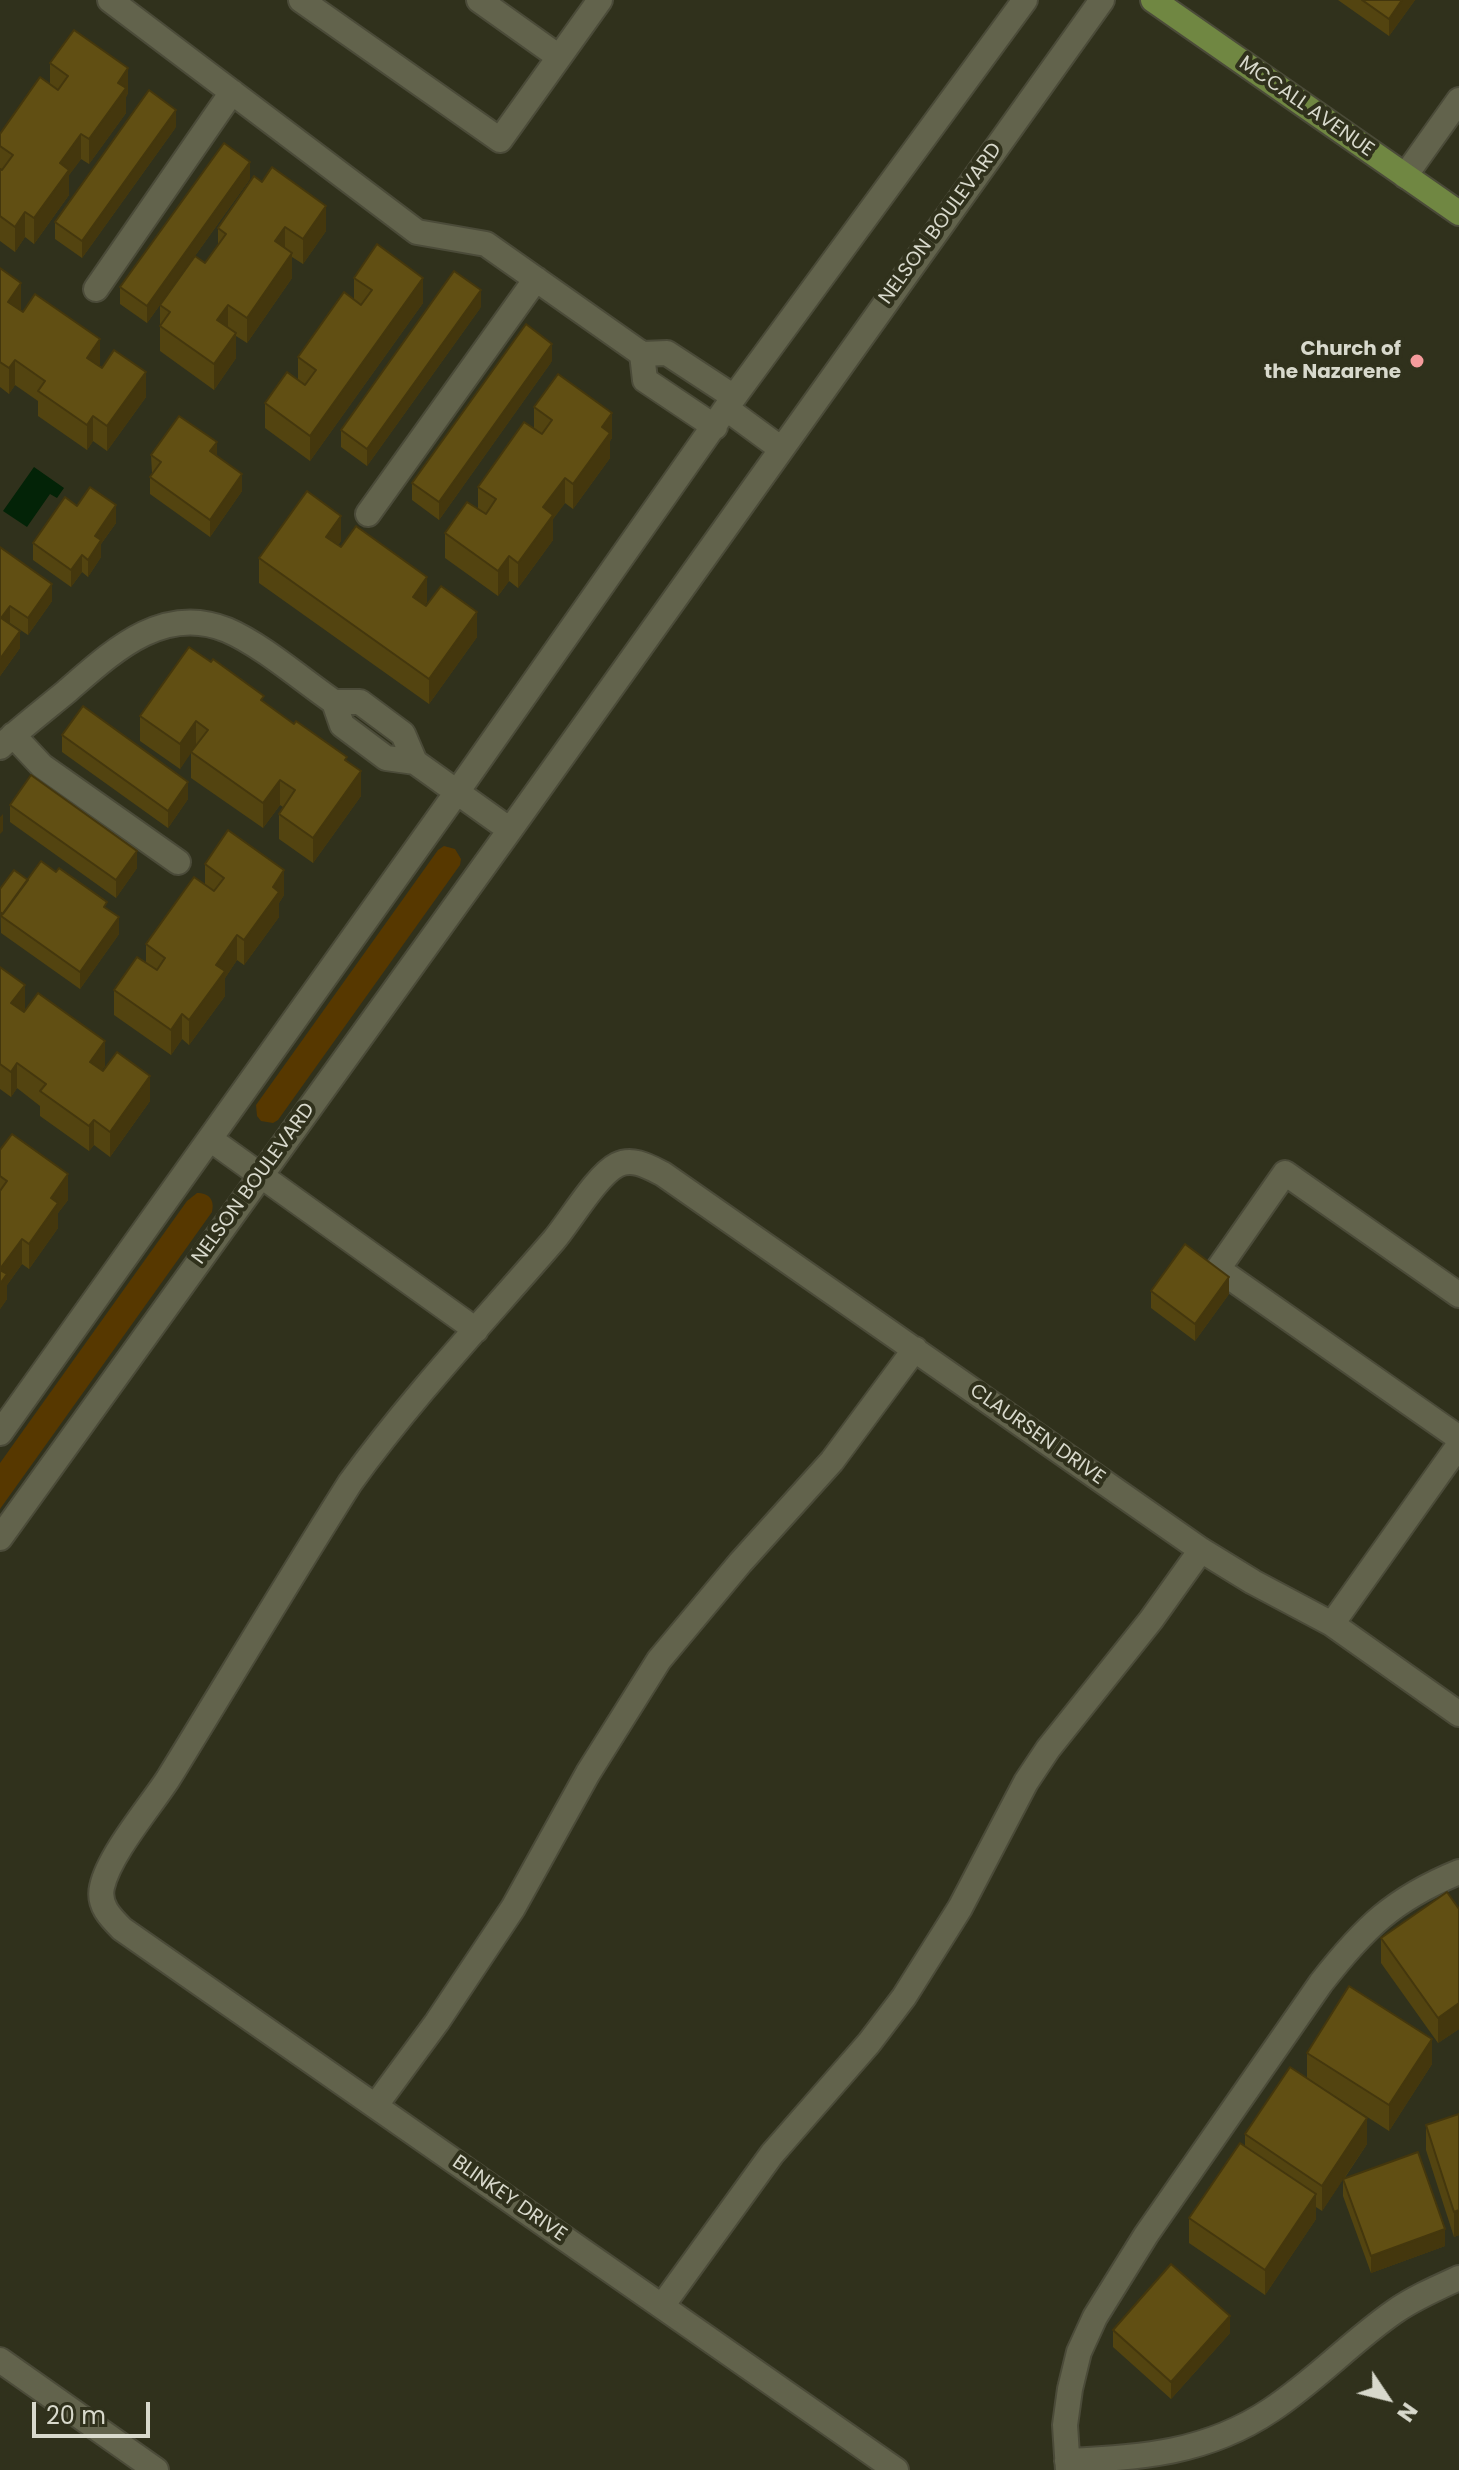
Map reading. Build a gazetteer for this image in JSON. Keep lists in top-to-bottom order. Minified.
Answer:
{"streets":{"main road":["MCCALL AVENUE"],"street":["NELSON BOULEVARD","CLAURSEN DRIVE","BLINKEY DRIVE"]},"crossings":[["CLAURSEN DRIVE","BLINKEY DRIVE"]],"places":["Church of the Nazarene"],"scale_bar":"20 m","north":"bottom right"}
